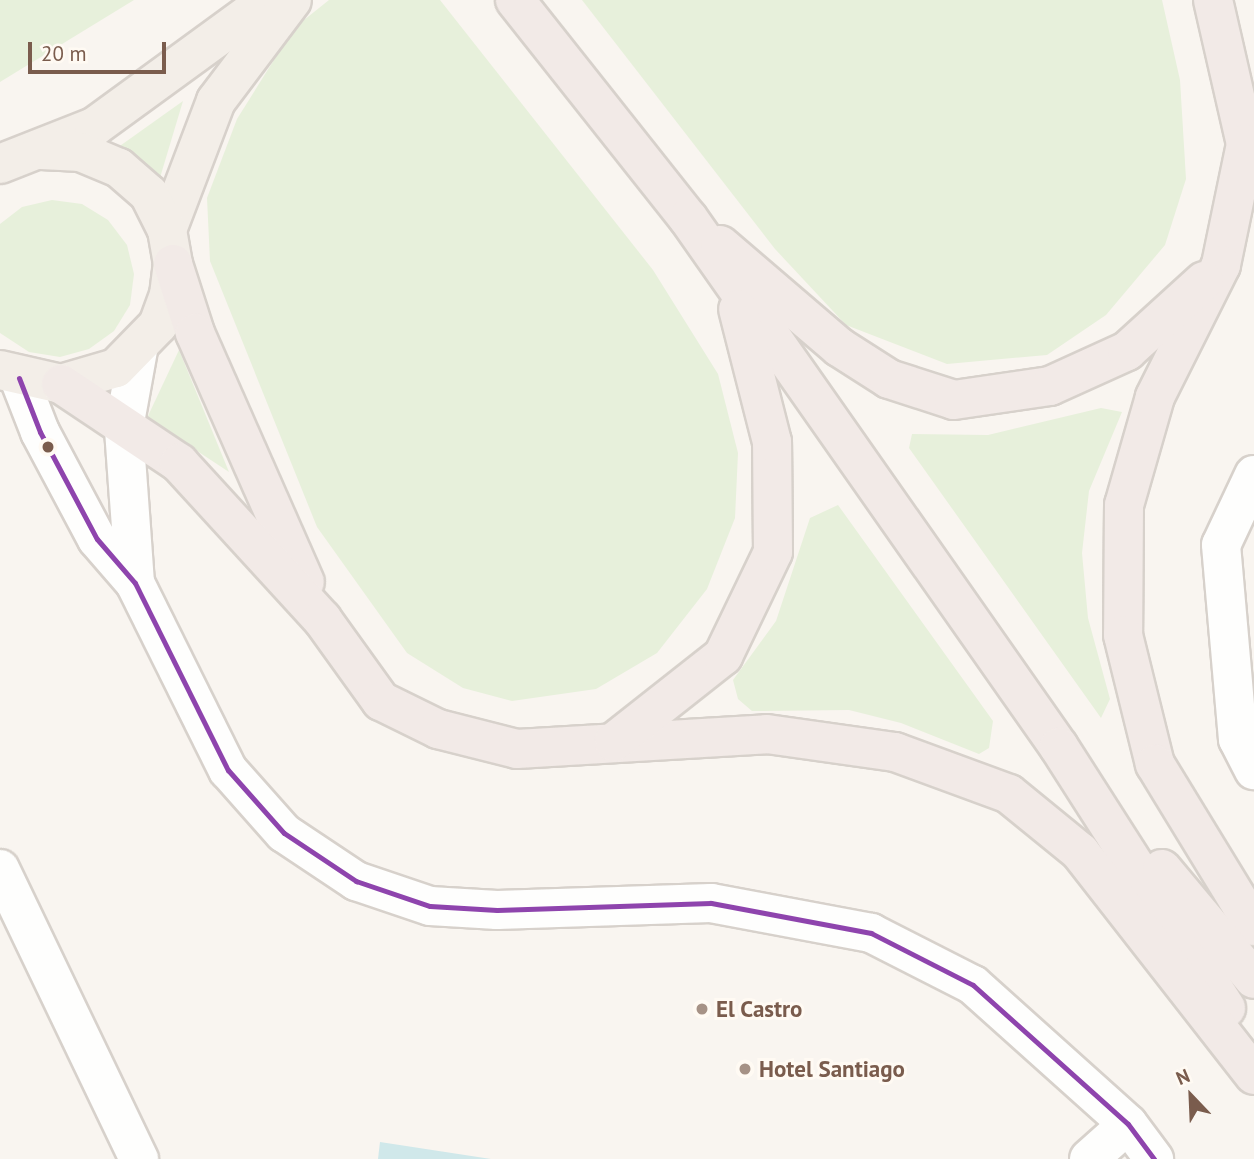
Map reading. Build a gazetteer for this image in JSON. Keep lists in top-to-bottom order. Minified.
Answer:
{"places":["El Castro","Hotel Santiago"],"scale_bar":"20 m","north":"top left"}
